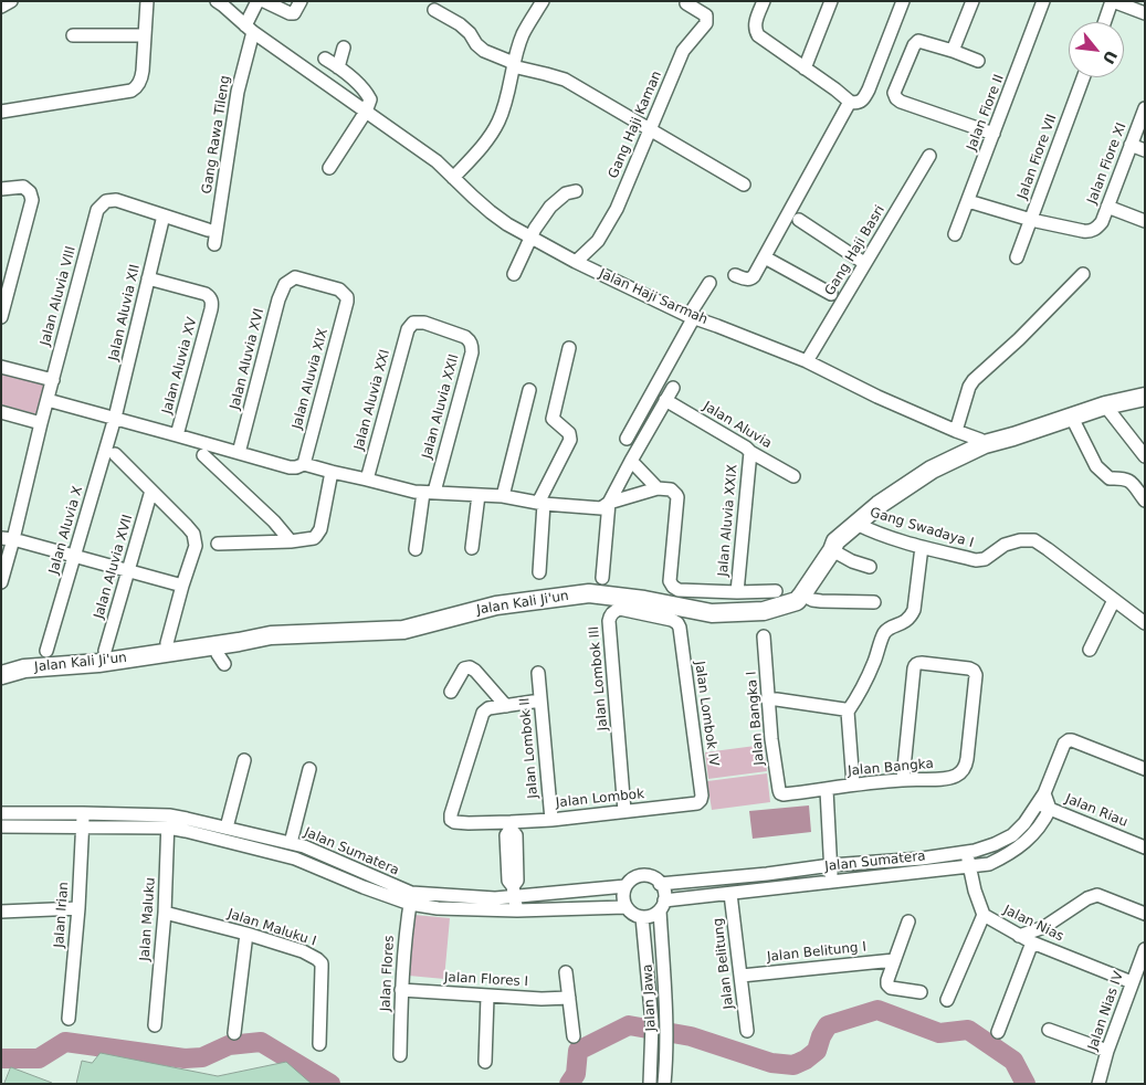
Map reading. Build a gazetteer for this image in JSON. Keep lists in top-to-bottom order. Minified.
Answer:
{"streets":{"street":["Jalan Fiore II","Gang Haji Kaman","Gang Rawa Tileng","Jalan Fiore VII","Jalan Fiore XI","Gang Haji Basri","Jalan Aluvia VIII","Jalan Haji Sarmah","Jalan Aluvia XII","Jalan Aluvia XVI","Jalan Aluvia XV","Jalan Aluvia XIX","Jalan Aluvia XXI","Jalan Aluvia XXII","Jalan Aluvia","Jalan Aluvia XXIX","Gang Swadaya I","Jalan Aluvia X","Jalan Aluvia XVII","Jalan Kali Ji'un","Jalan Lombok III","Jalan Lombok IV","Jalan Bangka I","Jalan Lombok II","Jalan Bangka","Jalan Lombok","Jalan Riau","Jalan Sumatera","Jalan Irian","Jalan Maluku","Jalan Nias","Jalan Maluku I","Jalan Belitung I","Jalan Belitung","Jalan Flores","Jalan Flores I","Jalan Jawa","Jalan Nias IV"]},"crossings":[["Jalan Fiore II","Jalan Fiore XI"],["Gang Haji Kaman","Jalan Haji Sarmah"],["Gang Rawa Tileng","Jalan Haji Sarmah"],["Jalan Fiore VII","Jalan Fiore XI"],["Gang Haji Basri","Jalan Haji Sarmah"],["Jalan Aluvia VIII","Jalan Aluvia XII"],["Jalan Haji Sarmah","Jalan Kali Ji'un"],["Jalan Aluvia XII","Jalan Aluvia XV"],["Jalan Aluvia XII","Jalan Aluvia X"],["Jalan Aluvia XVI","Jalan Aluvia XIX"],["Jalan Aluvia XXI","Jalan Aluvia XXII"],["Jalan Aluvia","Jalan Aluvia XXIX"],["Gang Swadaya I","Jalan Kali Ji'un"],["Jalan Lombok III","Jalan Lombok IV"],["Jalan Lombok III","Jalan Lombok"],["Jalan Lombok IV","Jalan Lombok"],["Jalan Bangka I","Jalan Bangka"],["Jalan Lombok II","Jalan Lombok"],["Jalan Riau","Jalan Sumatera"],["Jalan Sumatera","Jalan Irian"],["Jalan Sumatera","Jalan Maluku"],["Jalan Sumatera","Jalan Nias"],["Jalan Sumatera","Jalan Belitung"],["Jalan Sumatera","Jalan Flores"],["Jalan Sumatera","Jalan Jawa"],["Jalan Maluku","Jalan Maluku I"],["Jalan Nias","Jalan Nias IV"],["Jalan Belitung I","Jalan Belitung"],["Jalan Flores","Jalan Flores I"]],"north":"bottom right"}
